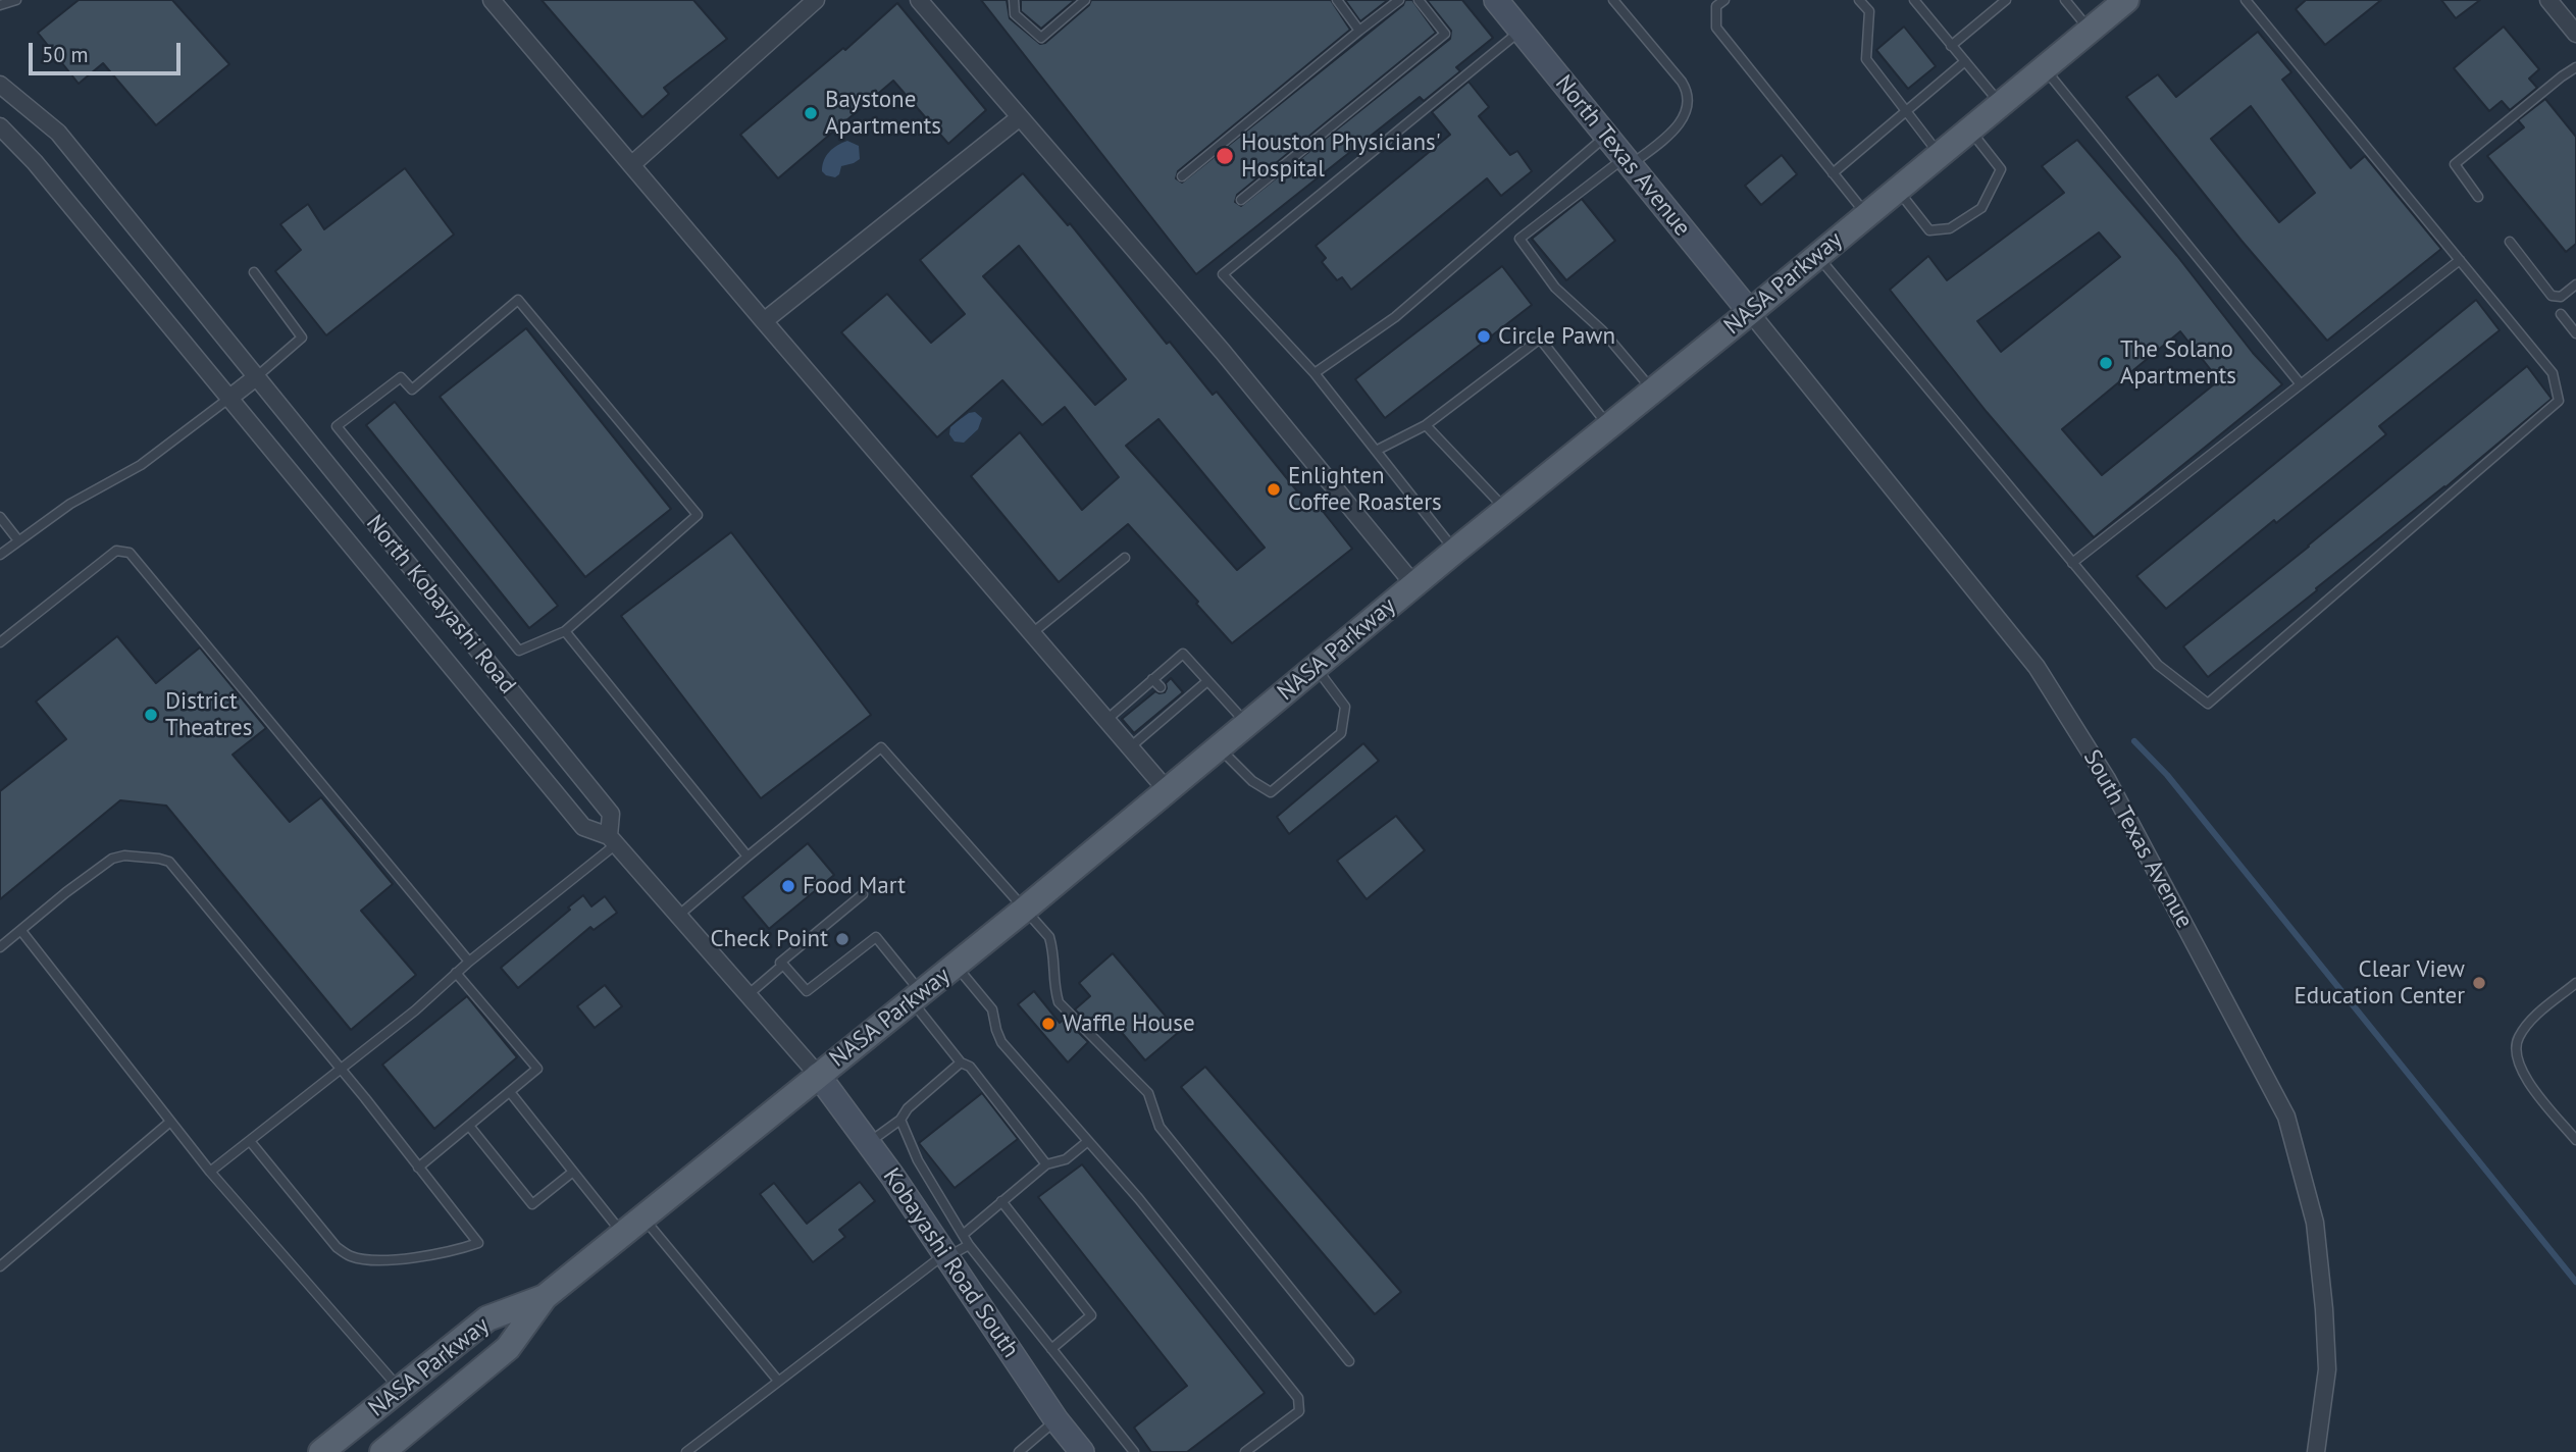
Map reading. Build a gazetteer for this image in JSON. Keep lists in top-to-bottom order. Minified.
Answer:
{"streets":{"main road":["NASA Parkway"],"street":["North Texas Avenue","North Kobayashi Road","South Texas Avenue","Kobayashi Road South"]},"crossings":[["North Texas Avenue","NASA Parkway"],["North Texas Avenue","South Texas Avenue"],["NASA Parkway","North Kobayashi Road"],["NASA Parkway","South Texas Avenue"],["NASA Parkway","Kobayashi Road South"],["North Kobayashi Road","Kobayashi Road South"]],"places":["Baystone Apartments","Houston Physicians' Hospital","Circle Pawn","The Solano Apartments","Enlighten Coffee Roasters","District Theatres","Food Mart","Check Point","Clear View Education Center","Waffle House"],"scale_bar":"50 m"}
